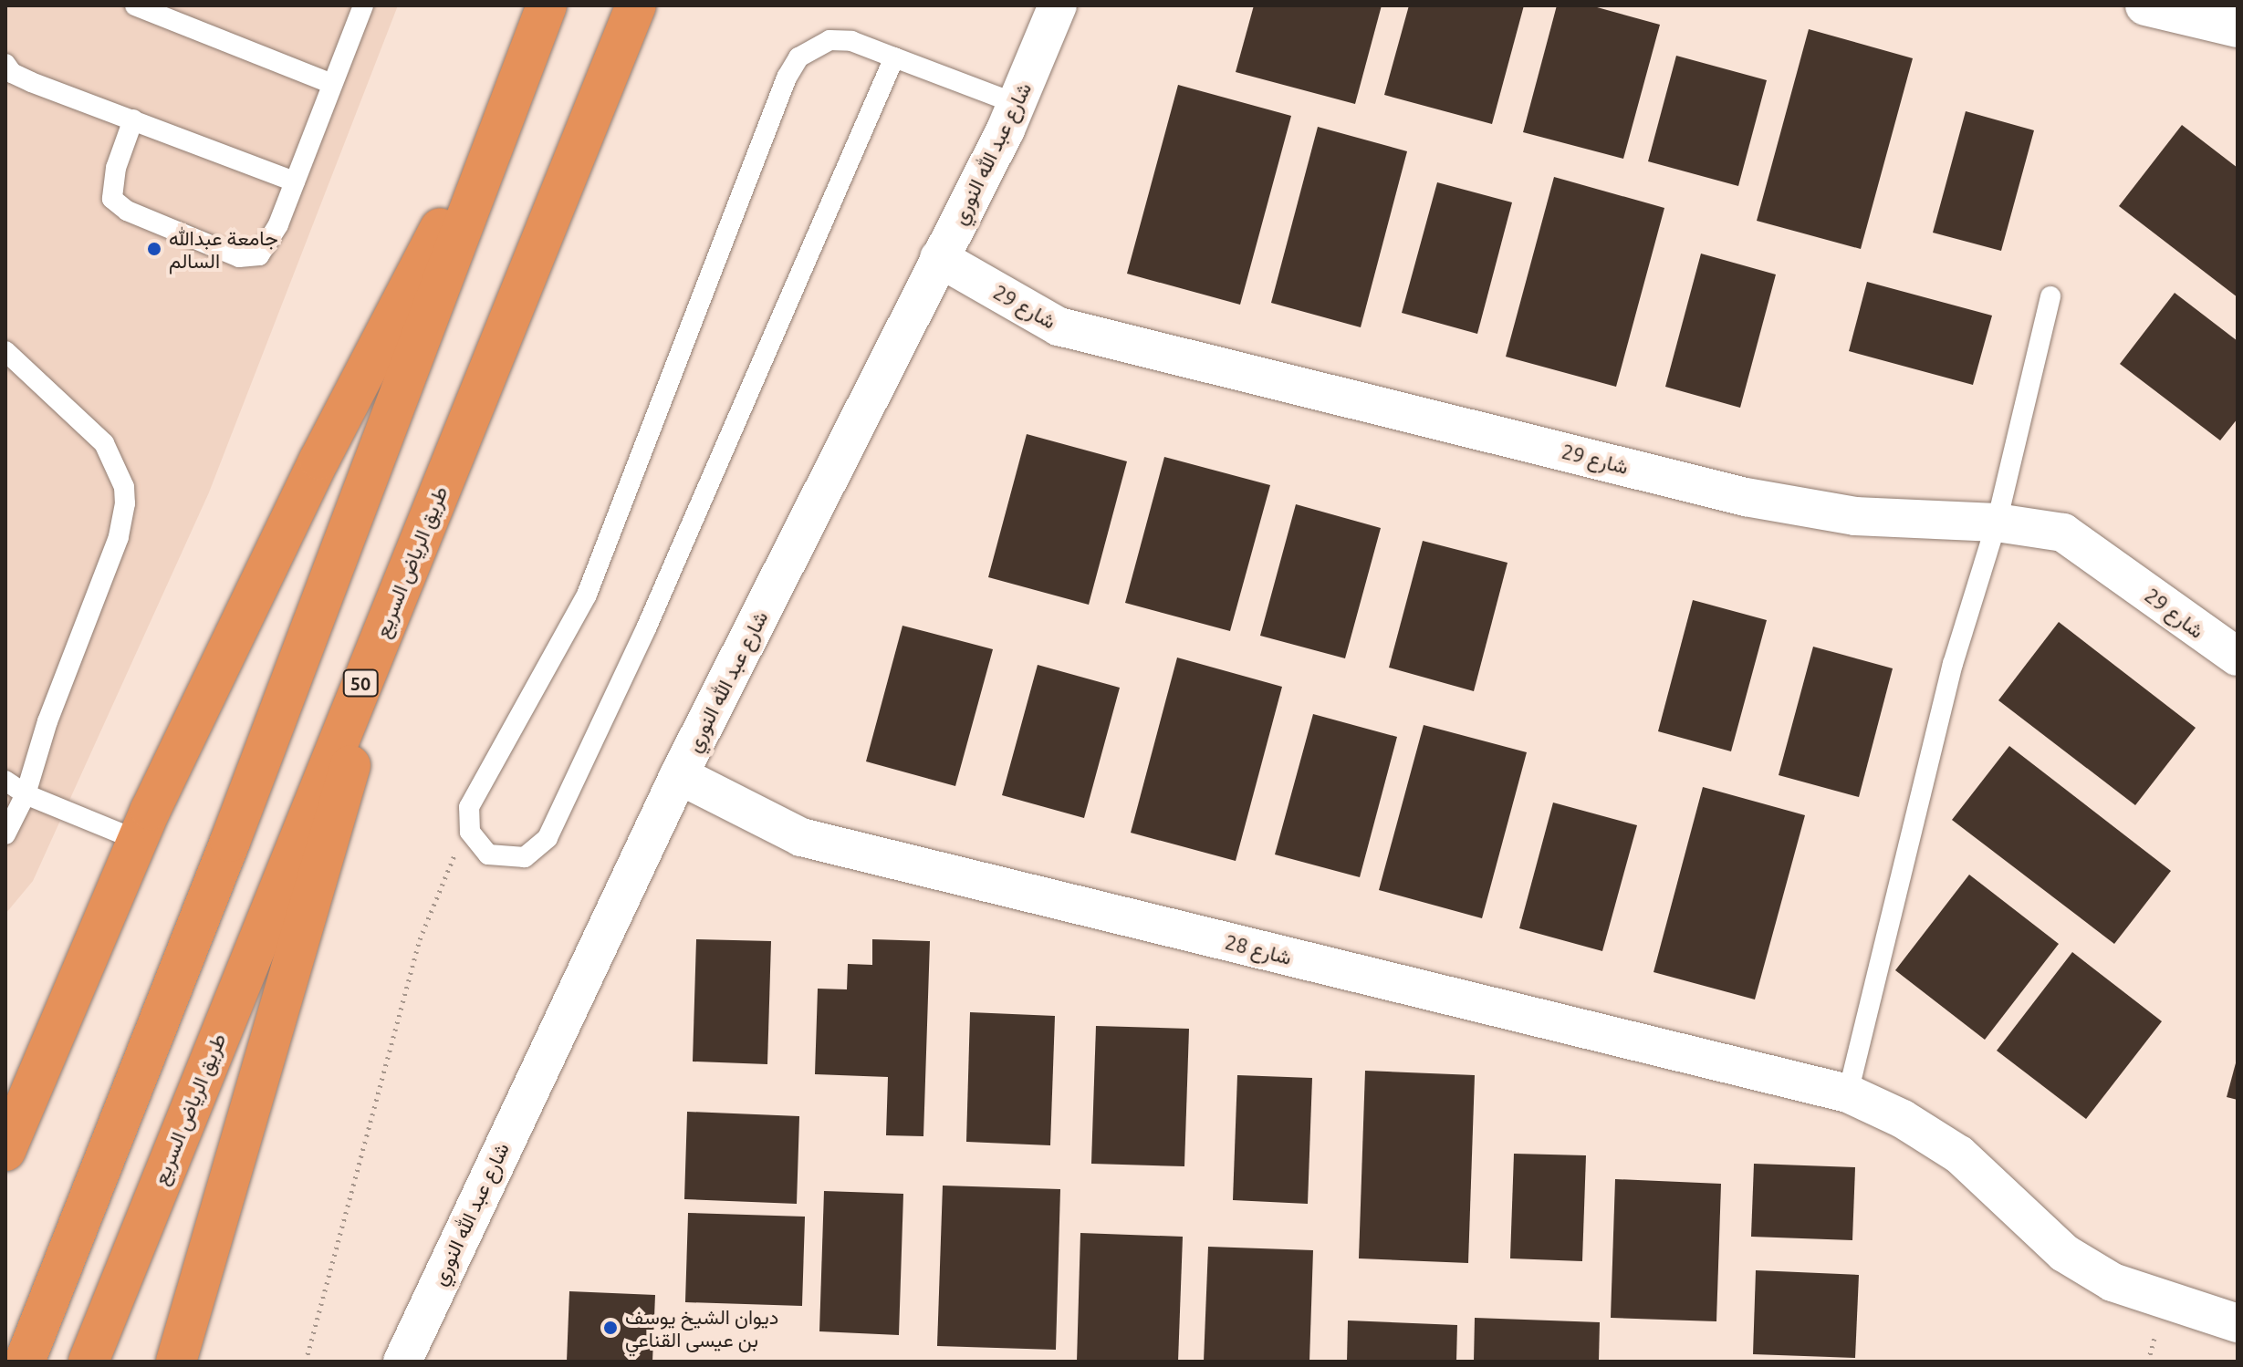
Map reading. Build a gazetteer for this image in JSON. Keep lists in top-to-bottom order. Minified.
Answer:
{"streets":{"highway":["طريق الرياض السريع","50"],"street":["شارع عبد الله النوري","شارع 29","شارع 28"]},"crossings":[["شارع عبد الله النوري","شارع 29"],["شارع عبد الله النوري","شارع 28"]],"places":["جامعة عبدالله السالم","ديوان الشيخ يوسف بن عيسى القناعي"]}
